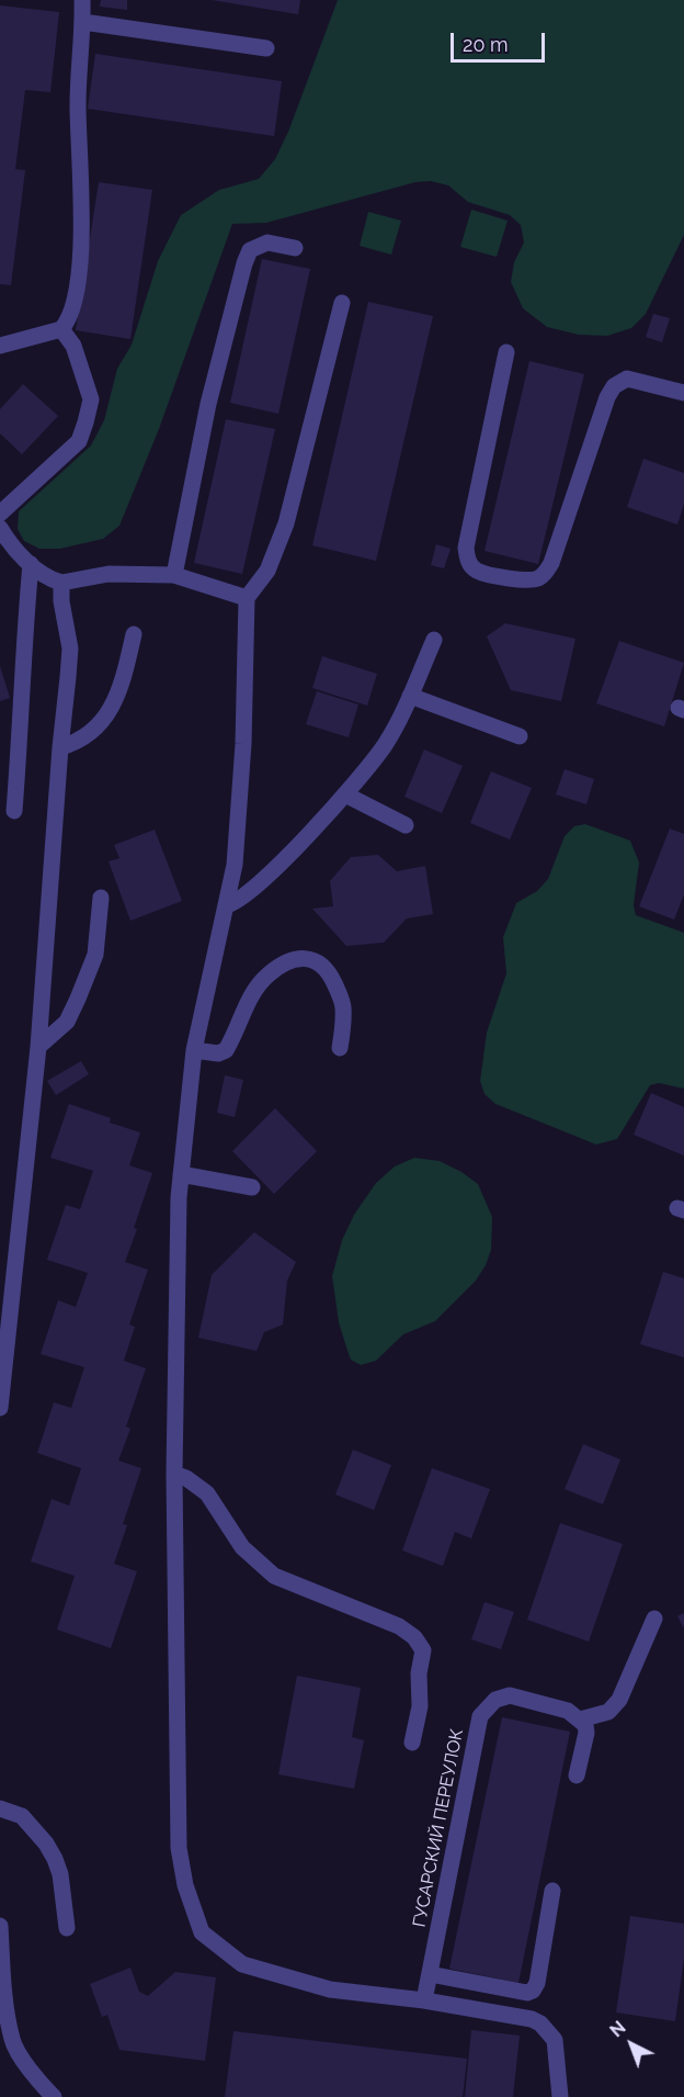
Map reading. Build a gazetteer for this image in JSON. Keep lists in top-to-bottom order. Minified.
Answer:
{"streets":{"lane":["ГУСАРСКИЙ ПЕРЕУЛОК"]},"scale_bar":"20 m","north":"top left"}
